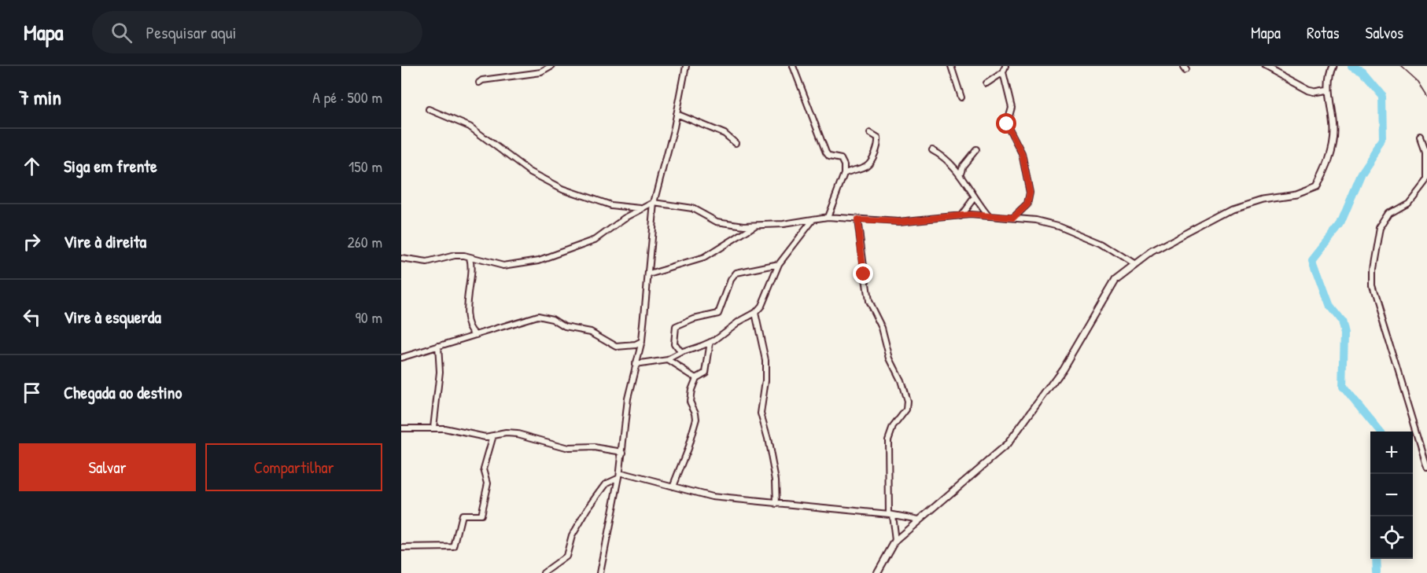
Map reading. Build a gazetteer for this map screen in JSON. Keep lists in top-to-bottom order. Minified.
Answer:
{"page":{"header":"Mapa","search":"Pesquisar aqui","nav":["Mapa","Rotas","Salvos"],"heading":["7 min","A pé · 500 m"],"list":[["Siga em frente","150 m"],["Vire à direita","260 m"],["Vire à esquerda","90 m"],"Chegada ao destino"],"buttons":["Salvar","Compartilhar"],"map_buttons":["+","−"]}}
